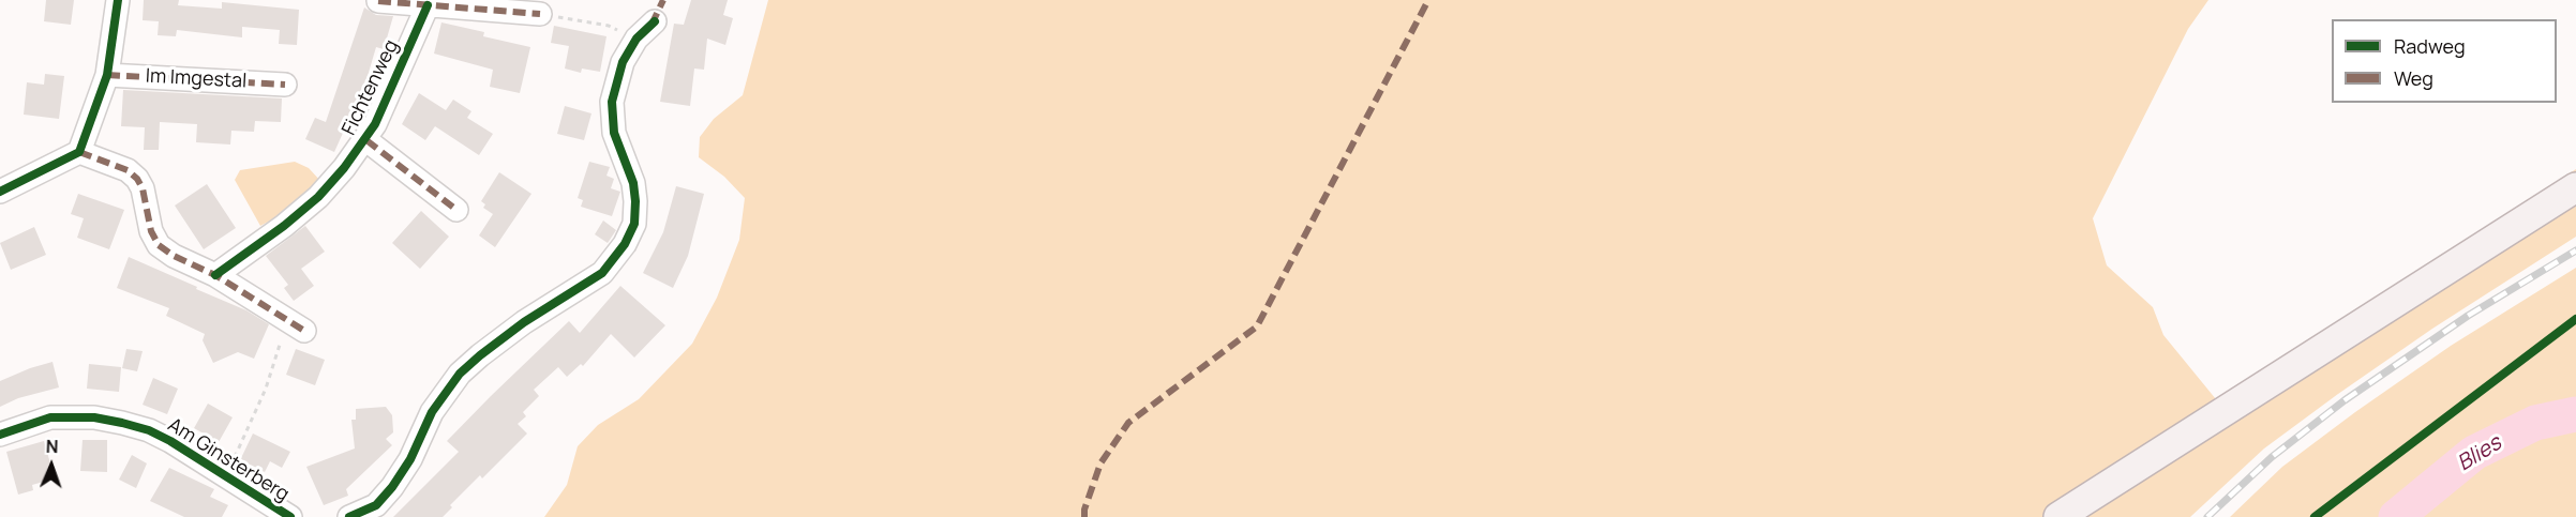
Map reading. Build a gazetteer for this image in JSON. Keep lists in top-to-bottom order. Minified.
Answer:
{"streets":{"street":["Im Imgestal","Fichtenweg","Am Ginsterberg"]},"water":["Blies"],"legend":["Radweg","Weg"],"north":"top"}
